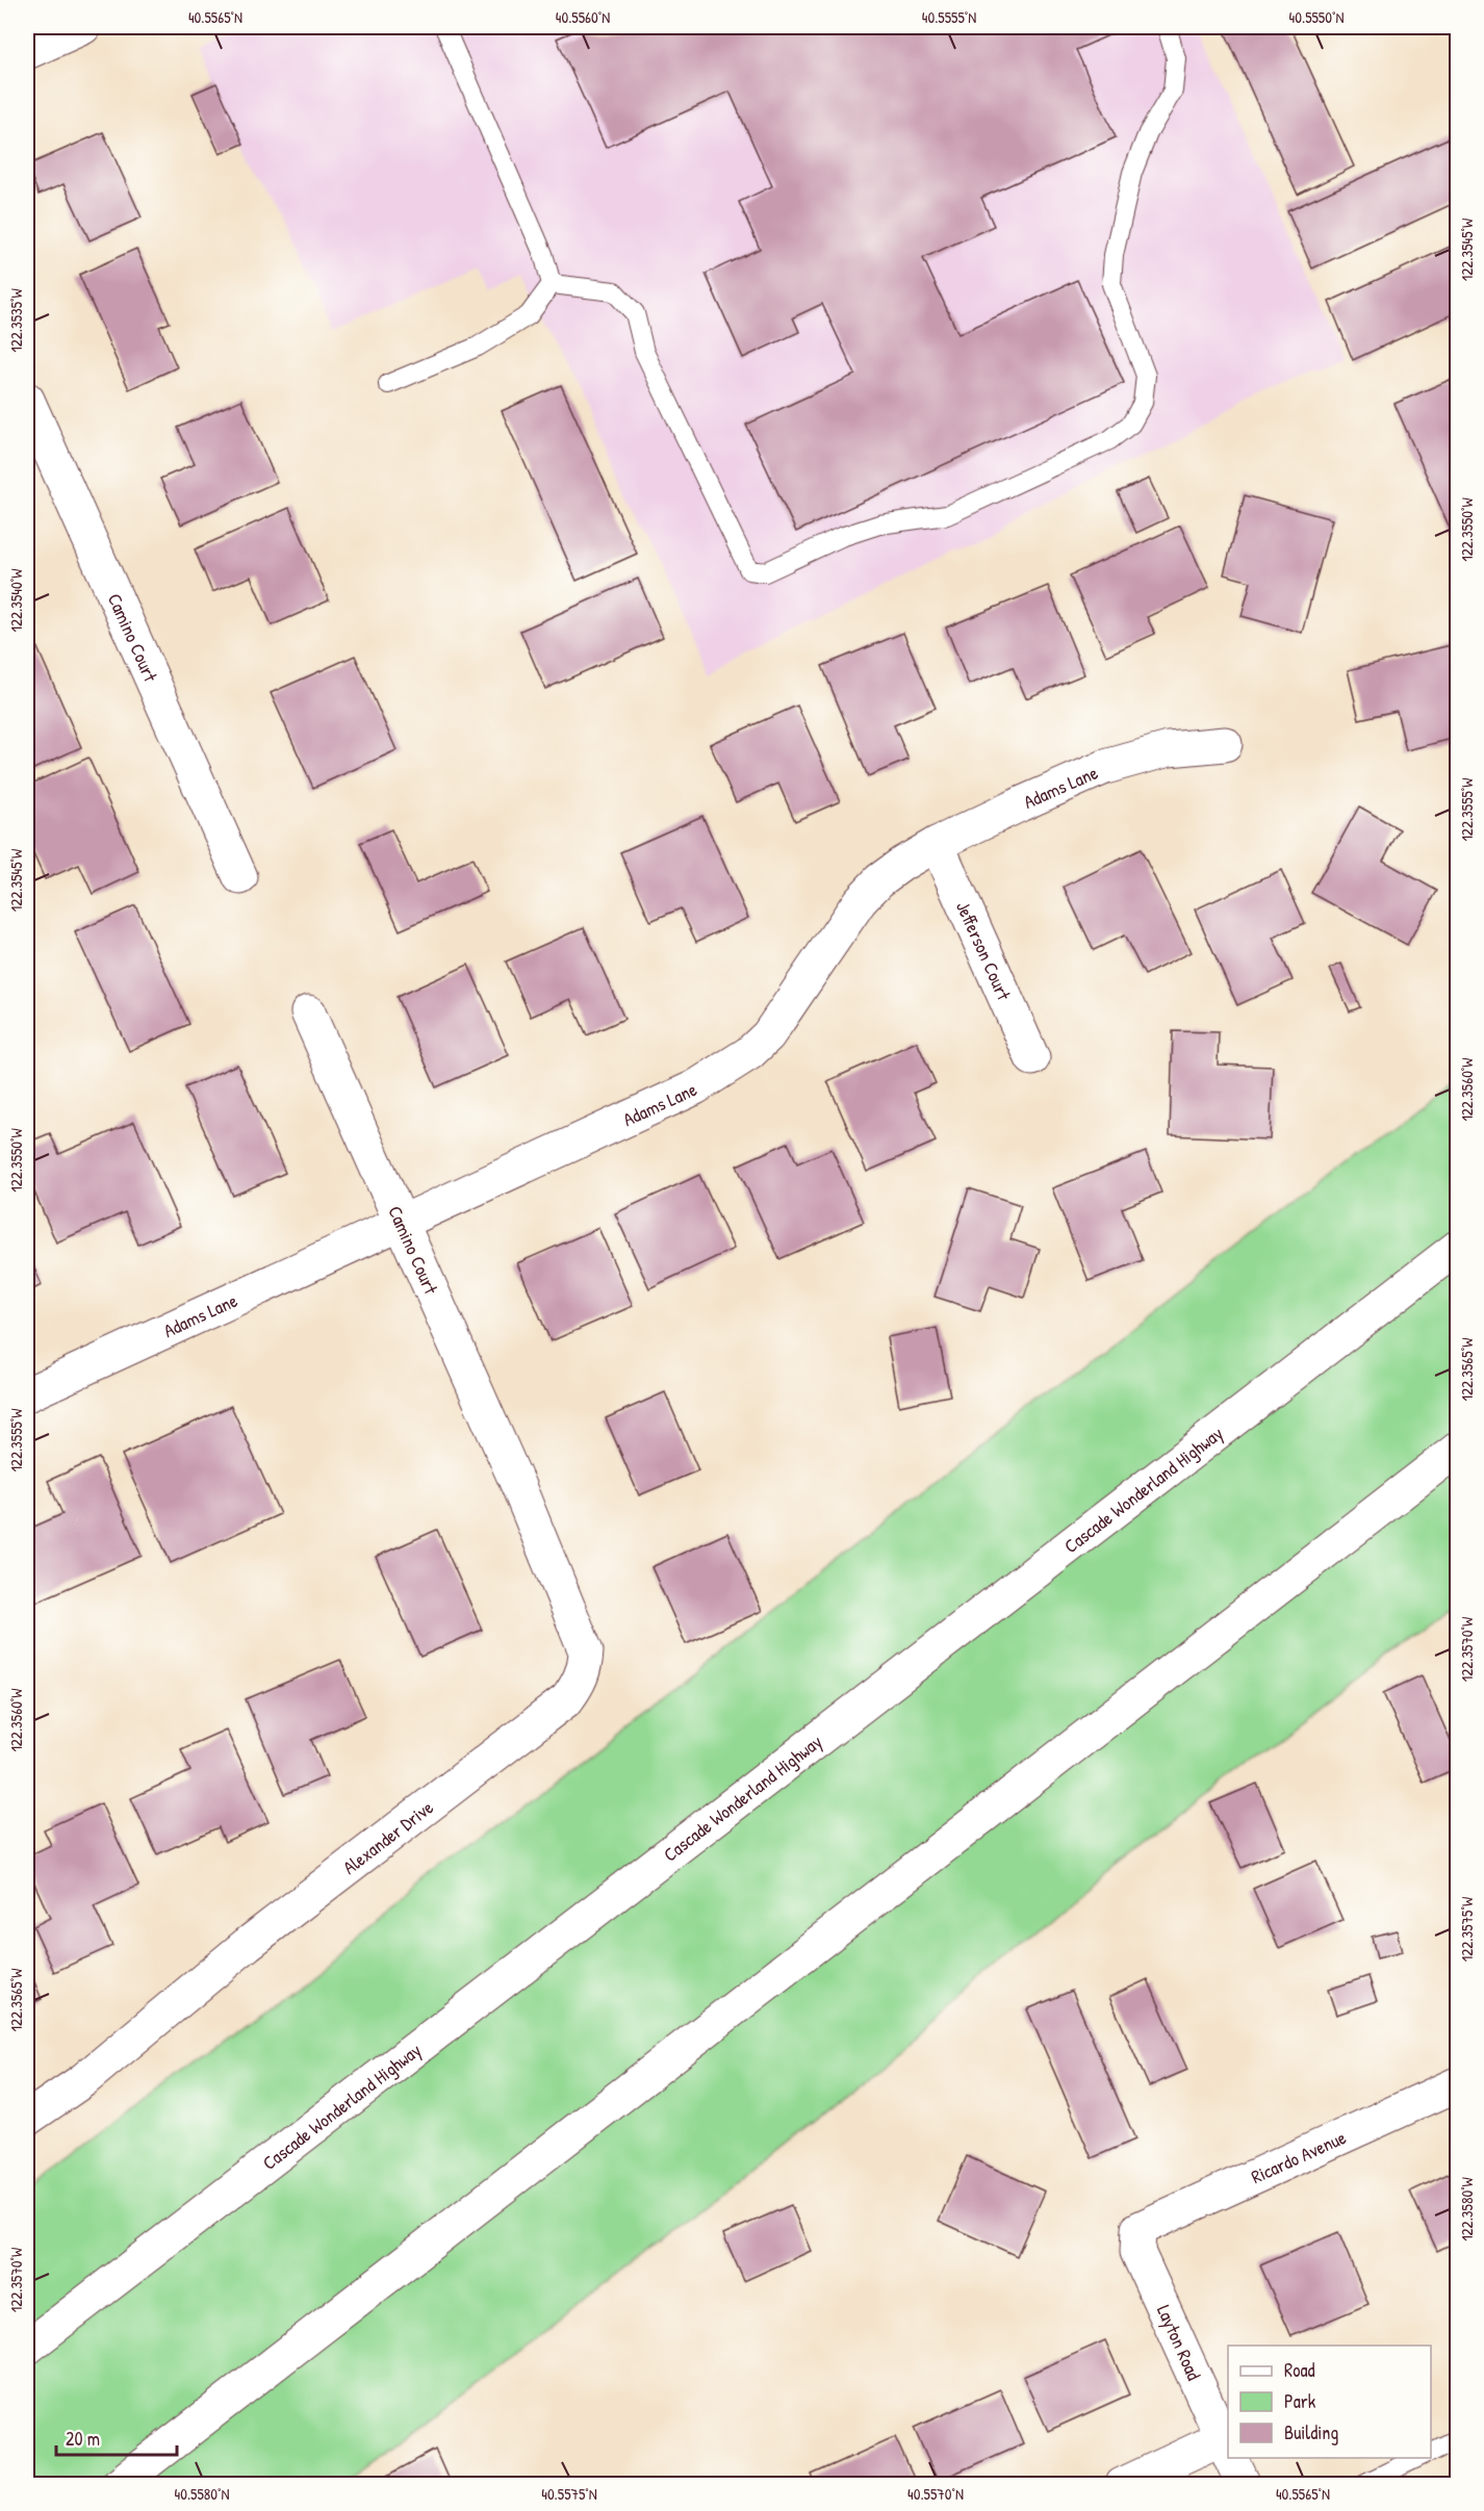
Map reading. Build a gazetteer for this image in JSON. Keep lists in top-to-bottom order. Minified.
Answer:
{"streets":{"main road":["Camino Court","Adams Lane","Jefferson Court","Cascade Wonderland Highway","Alexander Drive","Ricardo Avenue","Layton Road"]},"crossings":[["Camino Court","Adams Lane"],["Camino Court","Alexander Drive"],["Adams Lane","Jefferson Court"],["Ricardo Avenue","Layton Road"]],"legend":["Road","Park","Building"],"scale_bar":"20 m","coordinates":["40.5565°N","40.5560°N","40.5555°N","40.5550°N","122.3545°W","122.3535°W","122.3550°W","122.3540°W","122.3555°W","122.3560°W","122.3565°W","122.3570°W","122.3575°W","122.3580°W","40.5580°N","40.5575°N","40.5570°N"]}
